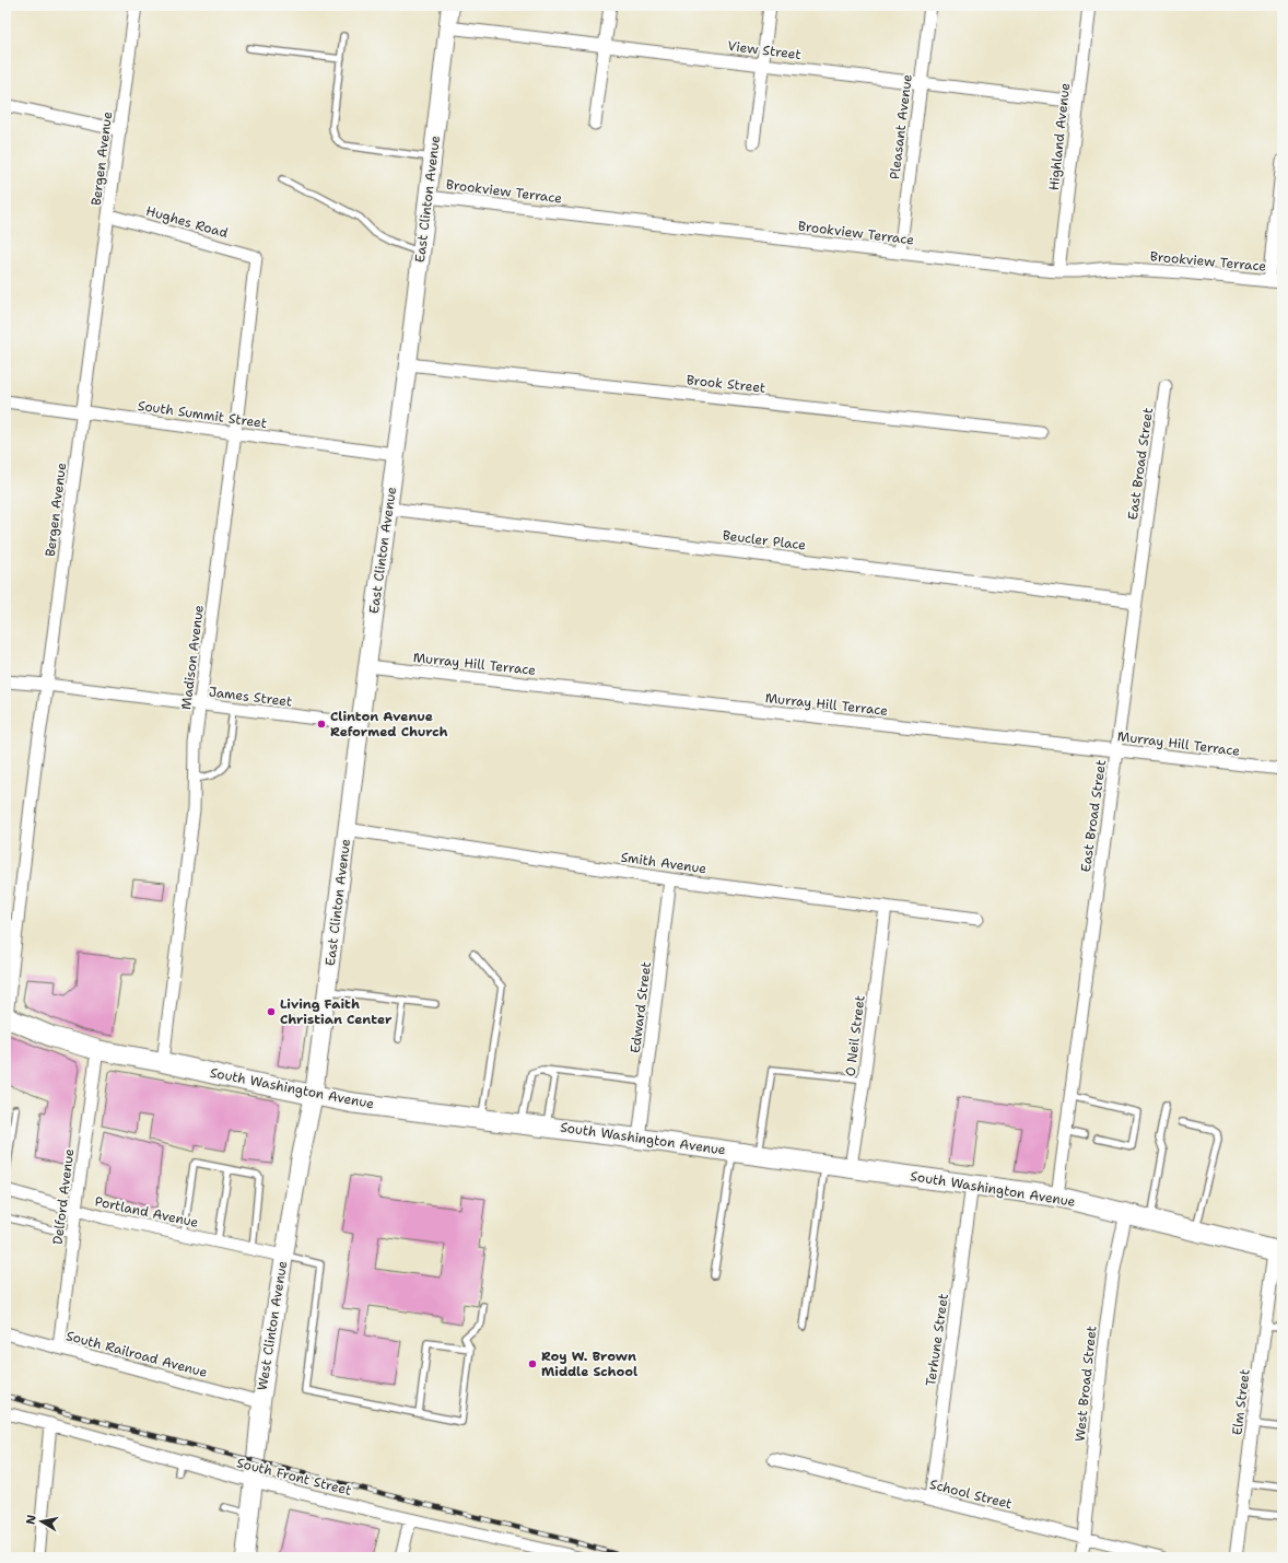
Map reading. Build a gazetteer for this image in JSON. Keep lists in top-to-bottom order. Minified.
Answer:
{"streets":{"main road":["South Washington Avenue"],"street":["View Street","Pleasant Avenue","Highland Avenue","Bergen Avenue","Brookview Terrace","East Clinton Avenue","Hughes Road","Brook Street","South Summit Street","East Broad Street","Beucler Place","Madison Avenue","Murray Hill Terrace","James Street","Smith Avenue","Edward Street","O Neil Street","Delford Avenue","Portland Avenue","West Clinton Avenue","Terhune Street","South Railroad Avenue","West Broad Street","Elm Street","South Front Street","School Street"]},"crossings":[["View Street","Pleasant Avenue"],["View Street","Highland Avenue"],["View Street","East Clinton Avenue"],["Pleasant Avenue","Brookview Terrace"],["Highland Avenue","Brookview Terrace"],["Bergen Avenue","Hughes Road"],["Bergen Avenue","South Summit Street"],["Bergen Avenue","James Street"],["Bergen Avenue","South Washington Avenue"],["Brookview Terrace","East Clinton Avenue"],["East Clinton Avenue","Brook Street"],["East Clinton Avenue","South Summit Street"],["East Clinton Avenue","Beucler Place"],["East Clinton Avenue","Murray Hill Terrace"],["East Clinton Avenue","James Street"],["East Clinton Avenue","Smith Avenue"],["East Clinton Avenue","South Washington Avenue"],["East Clinton Avenue","West Clinton Avenue"],["Hughes Road","Madison Avenue"],["South Summit Street","Madison Avenue"],["East Broad Street","Beucler Place"],["East Broad Street","Murray Hill Terrace"],["East Broad Street","South Washington Avenue"],["Madison Avenue","James Street"],["Madison Avenue","South Washington Avenue"],["Smith Avenue","Edward Street"],["Smith Avenue","O Neil Street"],["Edward Street","South Washington Avenue"],["O Neil Street","South Washington Avenue"],["South Washington Avenue","Delford Avenue"],["South Washington Avenue","West Clinton Avenue"],["South Washington Avenue","Terhune Street"],["South Washington Avenue","West Broad Street"],["South Washington Avenue","Elm Street"],["Delford Avenue","Portland Avenue"],["Delford Avenue","South Railroad Avenue"],["Portland Avenue","West Clinton Avenue"],["West Clinton Avenue","South Railroad Avenue"],["West Clinton Avenue","South Front Street"],["Terhune Street","School Street"],["West Broad Street","School Street"]],"places":["Clinton Avenue Reformed Church","Living Faith Christian Center","Roy W. Brown Middle School"],"north":"left"}
